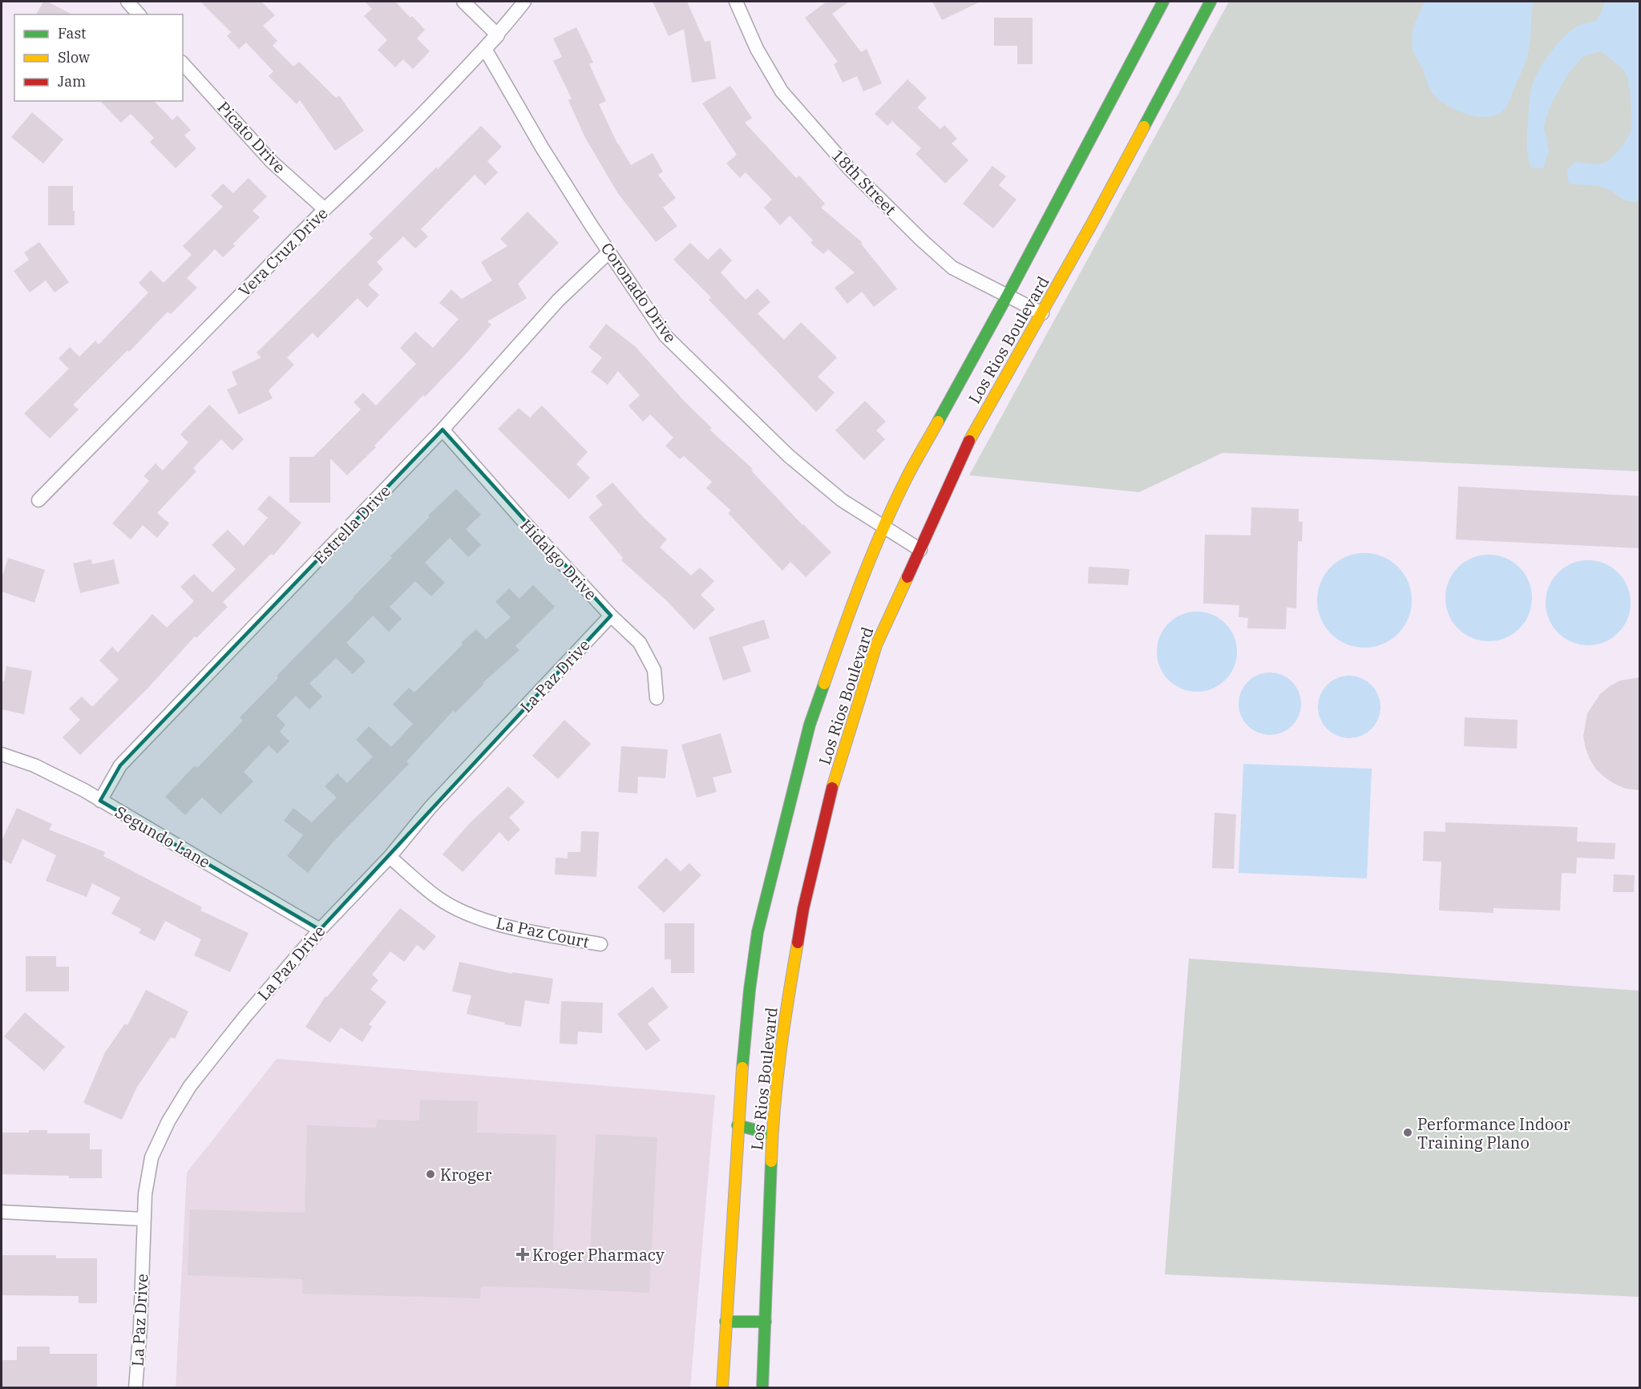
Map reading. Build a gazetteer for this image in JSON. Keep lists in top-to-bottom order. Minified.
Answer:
{"streets":{"main road":["Los Rios Boulevard"],"street":["Picato Drive","18th Street","Vera Cruz Drive","Coronado Drive","Estrella Drive","Hidalgo Drive","La Paz Drive","Segundo Lane","La Paz Court"]},"crossings":[["Picato Drive","Vera Cruz Drive"],["18th Street","Los Rios Boulevard"],["Vera Cruz Drive","Coronado Drive"],["Coronado Drive","Los Rios Boulevard"],["Coronado Drive","Estrella Drive"],["Estrella Drive","Hidalgo Drive"],["Estrella Drive","Segundo Lane"],["Hidalgo Drive","La Paz Drive"],["La Paz Drive","Segundo Lane"],["La Paz Drive","La Paz Court"]],"places":{"other":["Performance Indoor Training Plano","Kroger"],"health":["Kroger Pharmacy"]},"legend":["Fast","Slow","Jam"]}
